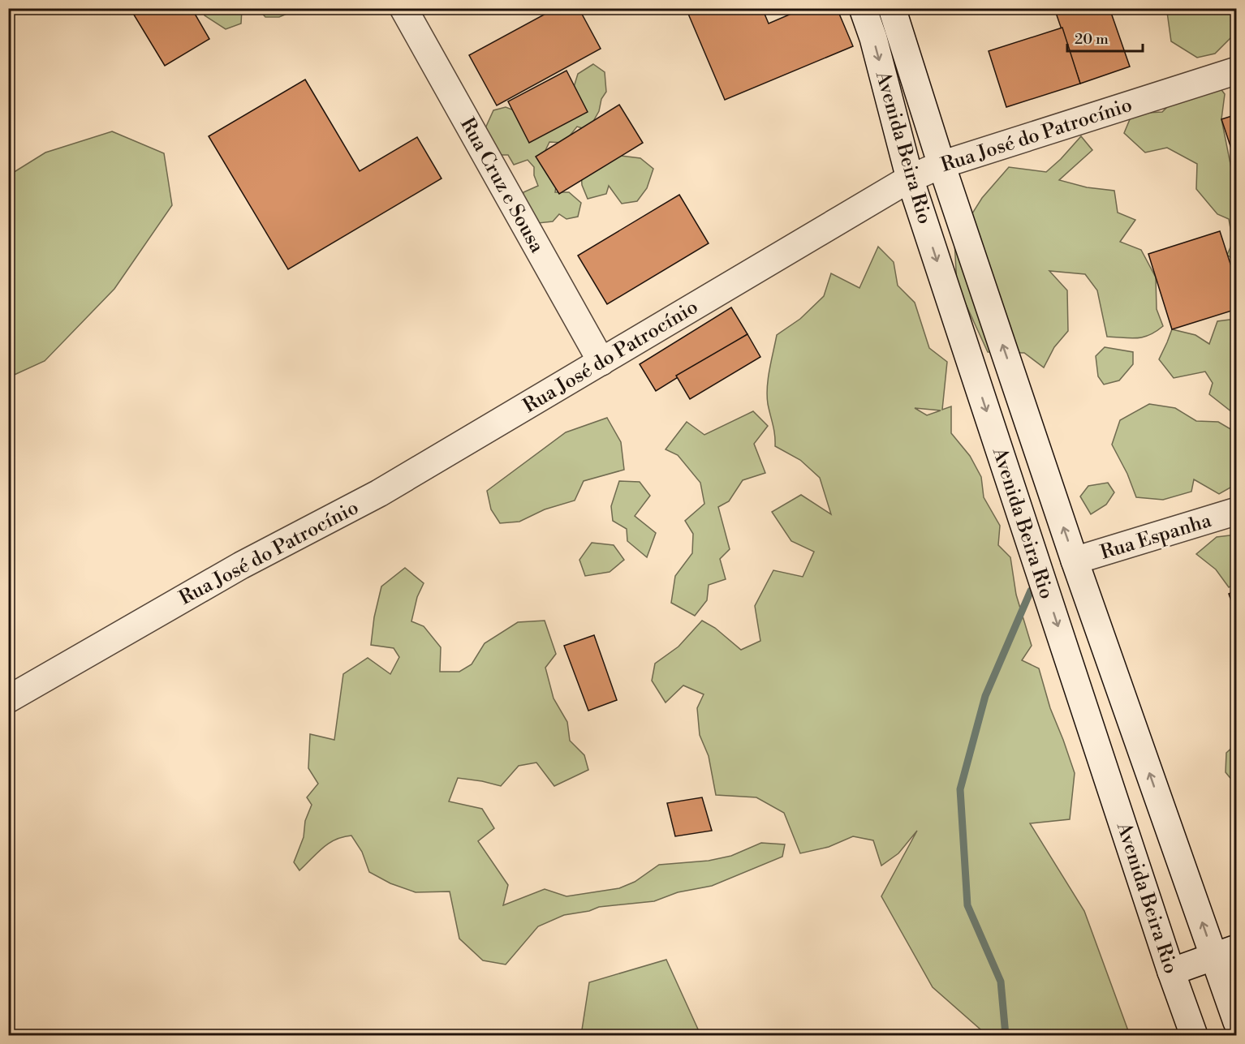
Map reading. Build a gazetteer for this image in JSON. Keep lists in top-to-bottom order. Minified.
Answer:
{"streets":{"main road":["Rua José do Patrocínio","Avenida Beira Rio","Rua Cruz e Sousa","Rua Espanha"]},"crossings":[["Rua José do Patrocínio","Avenida Beira Rio"],["Rua José do Patrocínio","Rua Cruz e Sousa"],["Avenida Beira Rio","Rua Espanha"]],"scale_bar":"20 m"}
